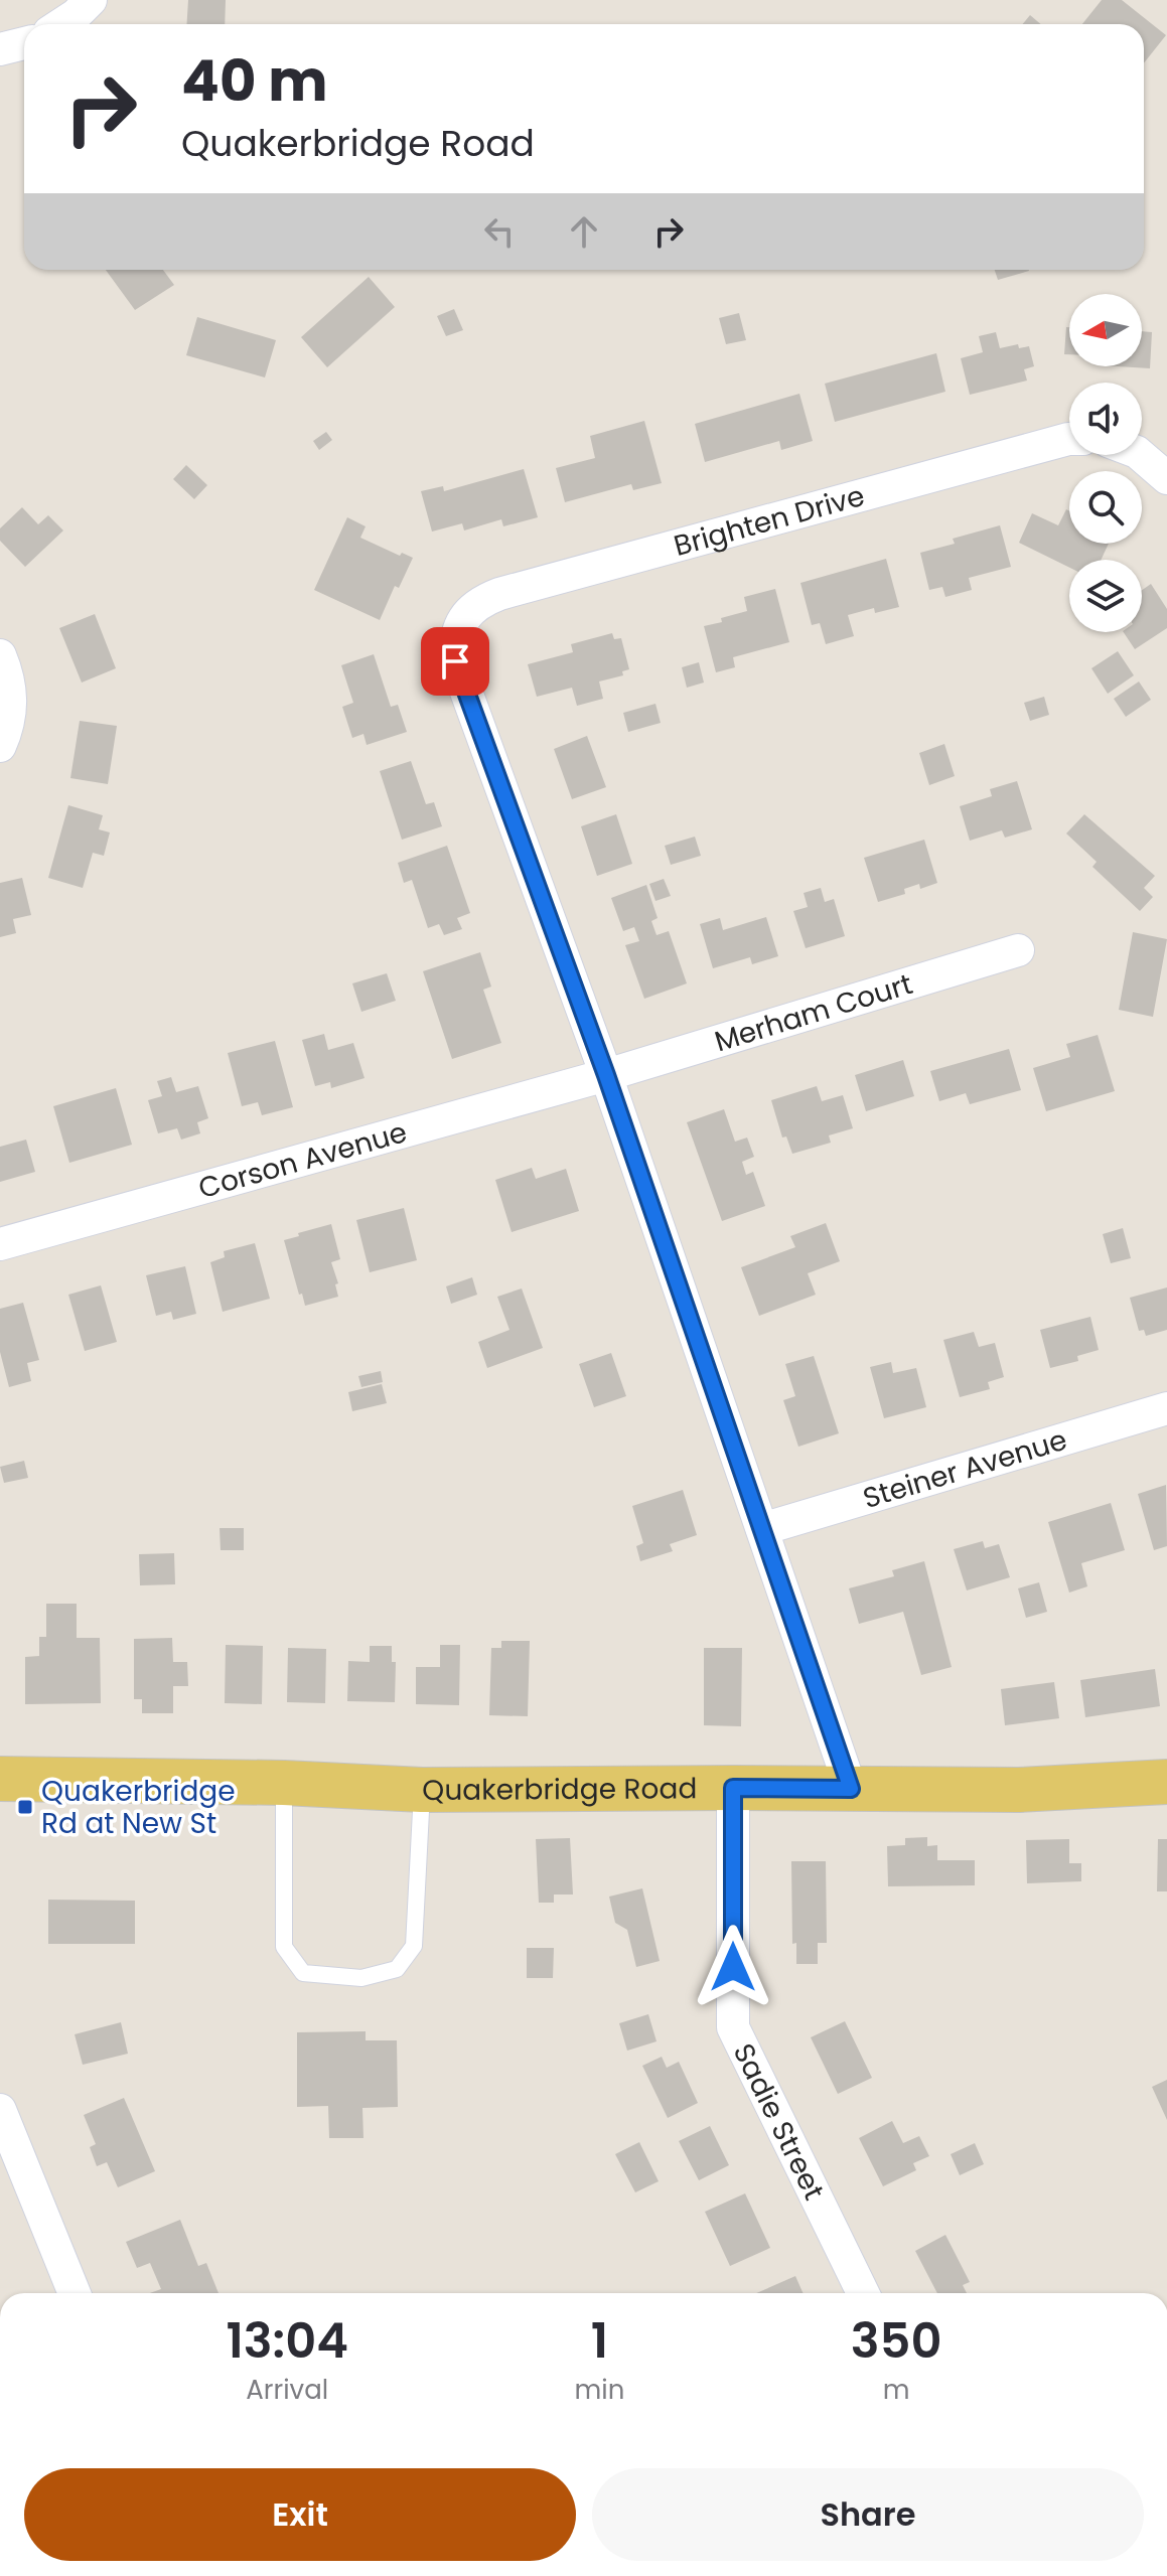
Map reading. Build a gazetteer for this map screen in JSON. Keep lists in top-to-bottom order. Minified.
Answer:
{"streets":{"main road":["Quakerbridge Road"],"street":["Brighten Drive","Merham Court","Corson Avenue","Steiner Avenue","Sadie Street"]},"crossings":[["Brighten Drive","Merham Court"],["Brighten Drive","Corson Avenue"],["Merham Court","Corson Avenue"],["Quakerbridge Road","Sadie Street"]],"places":{"transit":["Quakerbridge Rd at New St"]},"north":"left","page":{"turn":["40 m","Quakerbridge Road"],"eta":["13:04","Arrival","1","min","350","m"],"buttons":["Exit","Share"]}}
